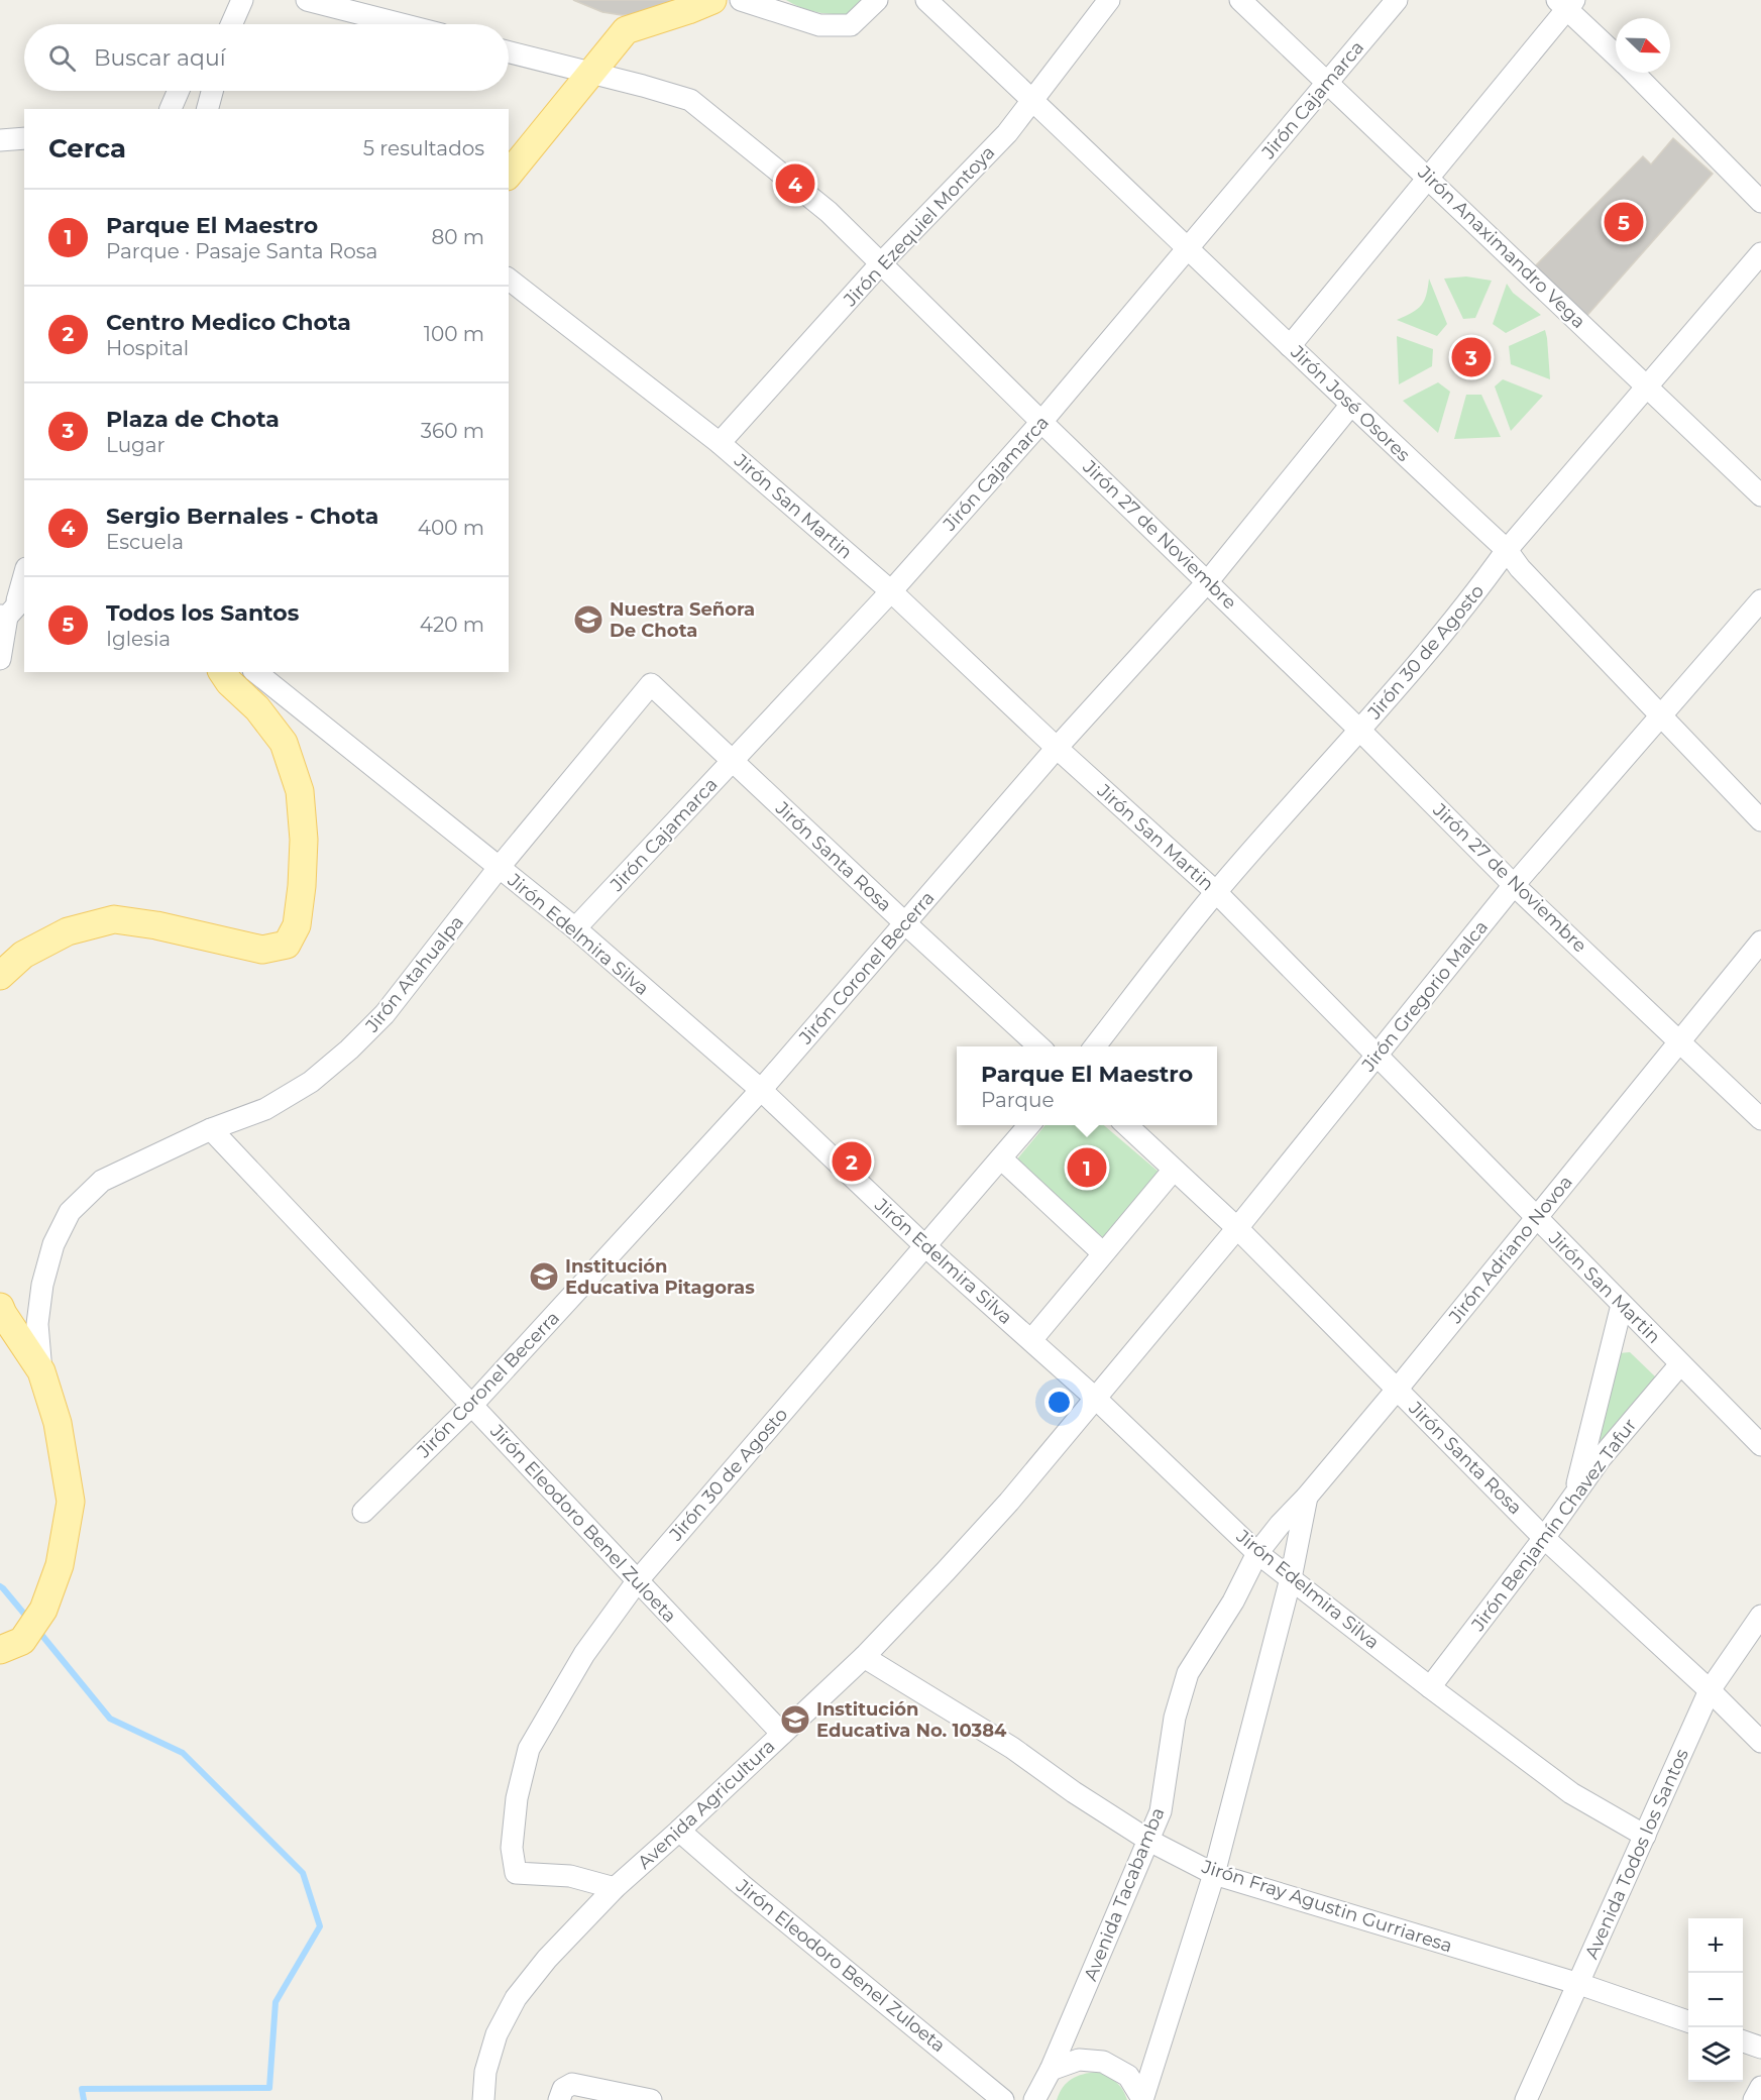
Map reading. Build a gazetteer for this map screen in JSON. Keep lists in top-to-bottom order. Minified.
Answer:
{"streets":{"street":["Jirón Cajamarca","Jirón Ezequiel Montoya","Jirón Anaximandro Vega","Jirón José Osores","Jirón San Martin","Jirón 27 de Noviembre","Jirón 30 de Agosto","Jirón Santa Rosa","Jirón Edelmira Silva","Jirón Coronel Becerra","Jirón Atahualpa","Jirón Gregorio Malca","Jirón Adriano Novoa","Jirón Eleodoro Benel Zuloeta","Jirón Benjamín Chavez Tafur","Avenida Agricultura","Avenida Todos los Santos","Avenida Tacabamba","Jirón Fray Agustin Gurriaresa"]},"crossings":[["Jirón Cajamarca","Jirón Anaximandro Vega"],["Jirón Cajamarca","Jirón José Osores"],["Jirón Cajamarca","Jirón San Martin"],["Jirón Cajamarca","Jirón 27 de Noviembre"],["Jirón Cajamarca","Jirón Santa Rosa"],["Jirón Cajamarca","Jirón Edelmira Silva"],["Jirón Ezequiel Montoya","Jirón José Osores"],["Jirón Ezequiel Montoya","Jirón San Martin"],["Jirón Ezequiel Montoya","Jirón 27 de Noviembre"],["Jirón Anaximandro Vega","Jirón 30 de Agosto"],["Jirón José Osores","Jirón 30 de Agosto"],["Jirón José Osores","Jirón Coronel Becerra"],["Jirón José Osores","Jirón Gregorio Malca"],["Jirón San Martin","Jirón 30 de Agosto"],["Jirón San Martin","Jirón Coronel Becerra"],["Jirón San Martin","Jirón Gregorio Malca"],["Jirón San Martin","Jirón Adriano Novoa"],["Jirón San Martin","Jirón Benjamín Chavez Tafur"],["Jirón 27 de Noviembre","Jirón 30 de Agosto"],["Jirón 27 de Noviembre","Jirón Coronel Becerra"],["Jirón 27 de Noviembre","Jirón Gregorio Malca"],["Jirón 27 de Noviembre","Jirón Adriano Novoa"],["Jirón 30 de Agosto","Jirón Edelmira Silva"],["Jirón 30 de Agosto","Jirón Eleodoro Benel Zuloeta"],["Jirón 30 de Agosto","Avenida Agricultura"],["Jirón Santa Rosa","Jirón Coronel Becerra"],["Jirón Santa Rosa","Jirón Atahualpa"],["Jirón Santa Rosa","Jirón Gregorio Malca"],["Jirón Santa Rosa","Jirón Adriano Novoa"],["Jirón Santa Rosa","Jirón Benjamín Chavez Tafur"],["Jirón Santa Rosa","Avenida Todos los Santos"],["Jirón Edelmira Silva","Jirón Coronel Becerra"],["Jirón Edelmira Silva","Jirón Atahualpa"],["Jirón Edelmira Silva","Jirón Gregorio Malca"],["Jirón Edelmira Silva","Jirón Adriano Novoa"],["Jirón Edelmira Silva","Jirón Benjamín Chavez Tafur"],["Jirón Edelmira Silva","Avenida Agricultura"],["Jirón Edelmira Silva","Avenida Todos los Santos"],["Jirón Edelmira Silva","Avenida Tacabamba"],["Jirón Coronel Becerra","Jirón Eleodoro Benel Zuloeta"],["Jirón Atahualpa","Jirón Eleodoro Benel Zuloeta"],["Jirón Gregorio Malca","Avenida Agricultura"],["Jirón Adriano Novoa","Avenida Tacabamba"],["Jirón Eleodoro Benel Zuloeta","Avenida Agricultura"],["Avenida Agricultura","Jirón Fray Agustin Gurriaresa"],["Avenida Todos los Santos","Jirón Fray Agustin Gurriaresa"],["Avenida Tacabamba","Jirón Fray Agustin Gurriaresa"]],"places":{"school or university":["Nuestra Señora De Chota","Institución Educativa Pitagoras","Institución Educativa No. 10384"]},"north":"bottom right","page":{"search":"Buscar aquí","heading":["Cerca","5 resultados"],"pins":["4","5","3","2","1"],"list":[{"mark":"1","name":"Parque El Maestro","note":"Parque · Pasaje Santa Rosa","value":"80 m"},{"mark":"2","name":"Centro Medico Chota","note":"Hospital","value":"100 m"},{"mark":"3","name":"Plaza de Chota","note":"Lugar","value":"360 m"},{"mark":"4","name":"Sergio Bernales - Chota","note":"Escuela","value":"400 m"},{"mark":"5","name":"Todos los Santos","note":"Iglesia","value":"420 m"}],"popup":["Parque El Maestro","Parque"],"map_buttons":["+","−"]}}
